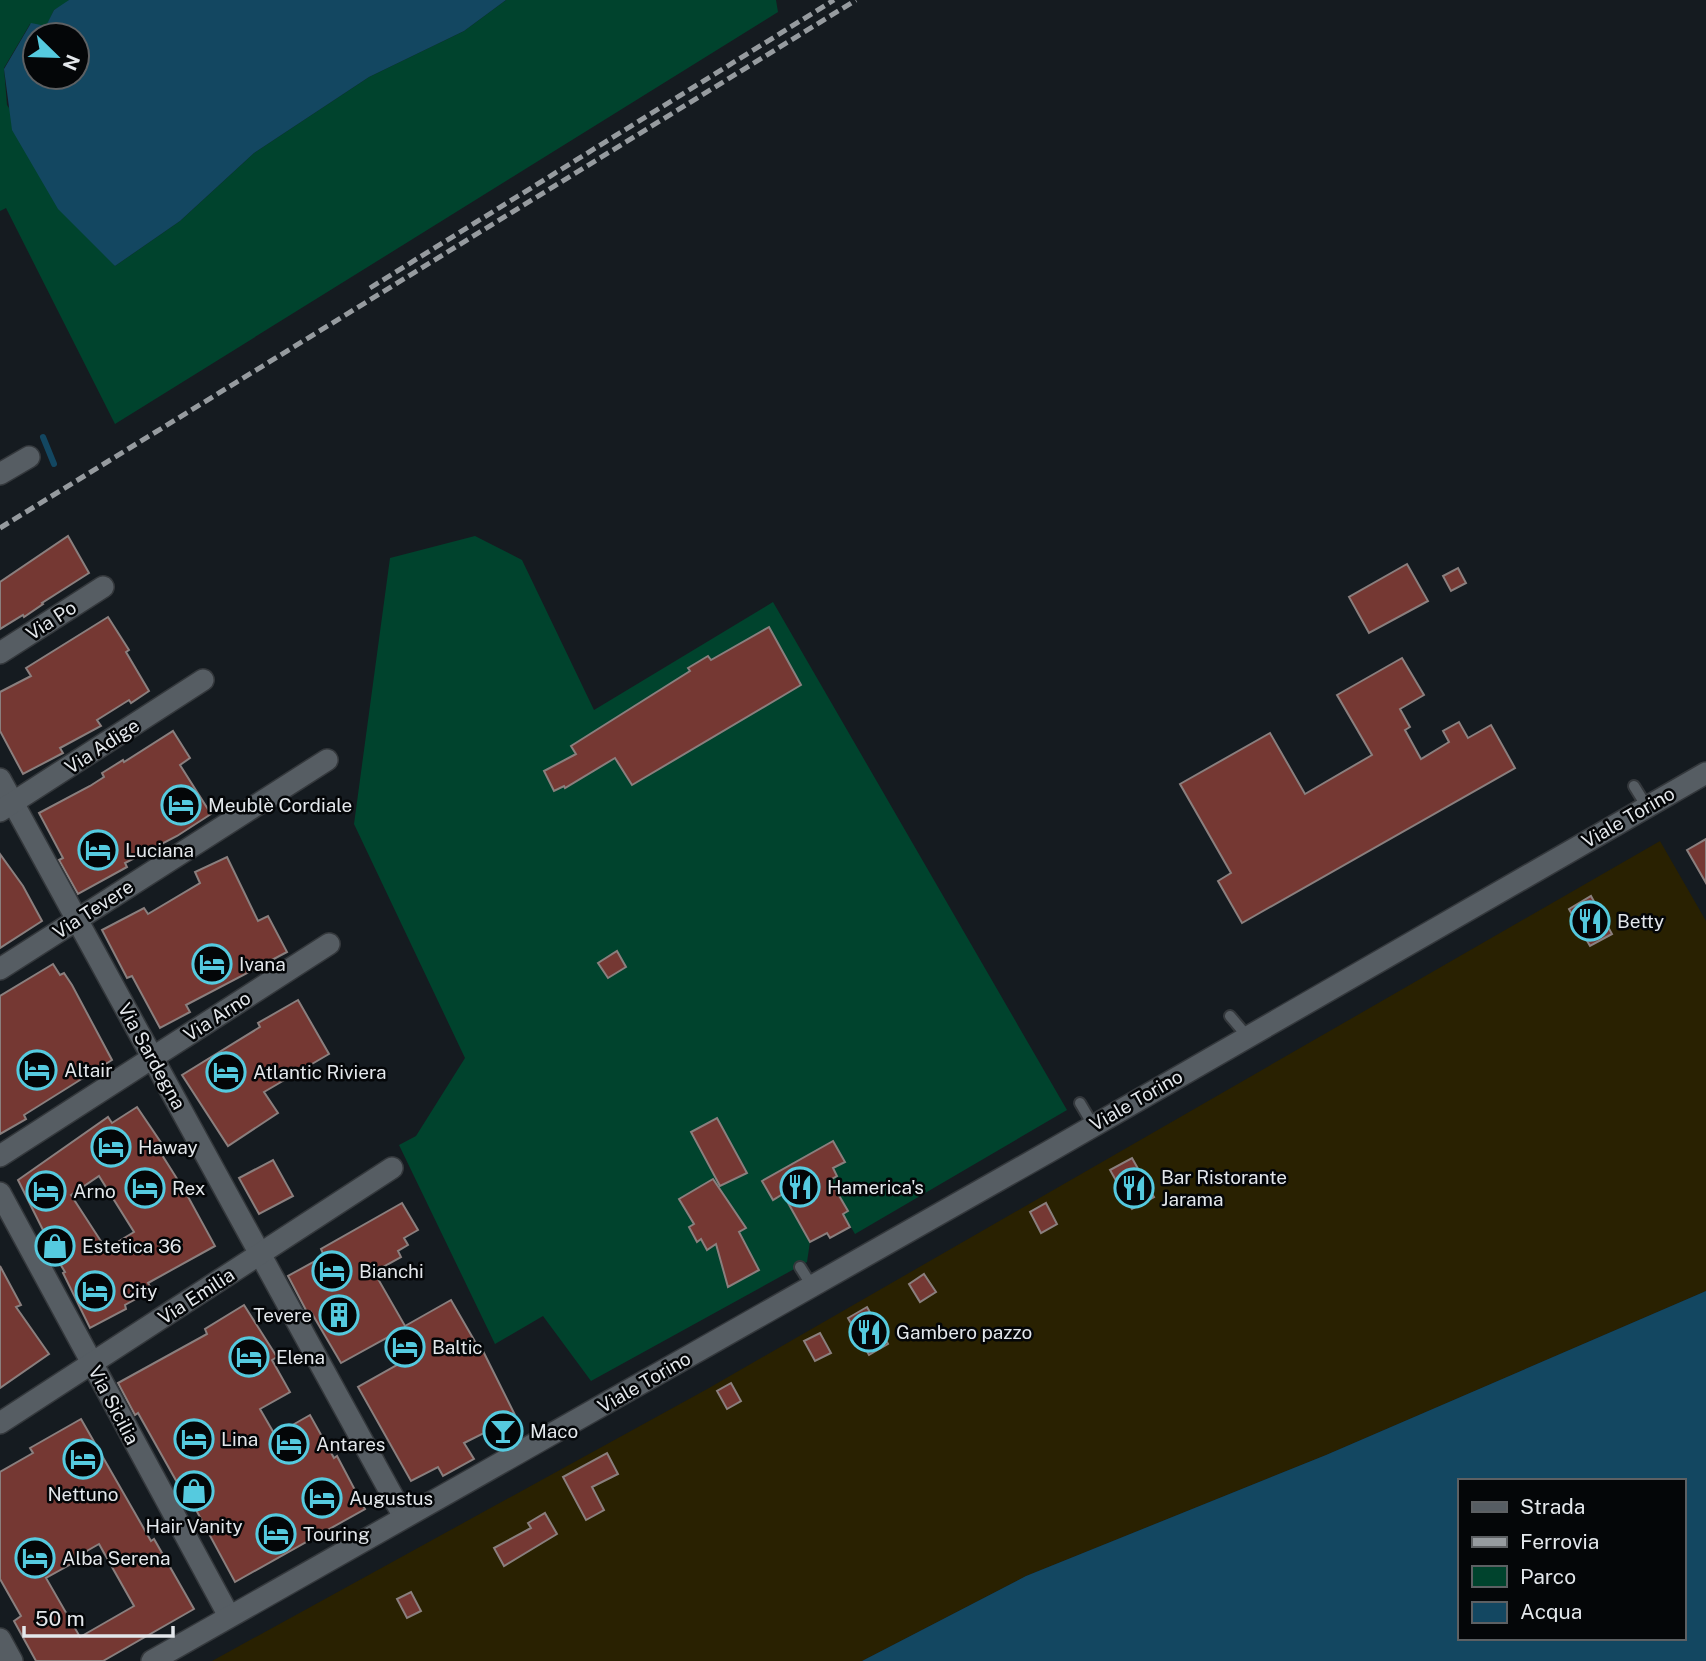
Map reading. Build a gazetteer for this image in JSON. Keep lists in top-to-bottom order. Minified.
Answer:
{"streets":{"street":["Via Po","Via Adige","Viale Torino","Via Tevere","Via Arno","Via Sardegna","Via Emilia","Via Sicilia"]},"crossings":[["Via Adige","Via Sardegna"],["Viale Torino","Via Sardegna"],["Viale Torino","Via Sicilia"],["Via Tevere","Via Sardegna"],["Via Arno","Via Sardegna"],["Via Sardegna","Via Emilia"],["Via Emilia","Via Sicilia"]],"places":{"hotel":["Meublè Cordiale","Luciana","Ivana","Altair","Atlantic Riviera","Haway","Rex","Arno","Bianchi","City","Baltic","Elena","Lina","Antares","Nettuno","Augustus","Touring","Alba Serena"],"restaurant":["Betty","Hamerica's","Bar Ristorante Jarama","Gambero pazzo"],"shop":["Estetica 36","Hair Vanity"],"building":["Tevere"],"bar":["Maco"]},"legend":["Strada","Ferrovia","Parco","Acqua"],"scale_bar":"50 m","north":"bottom right"}
